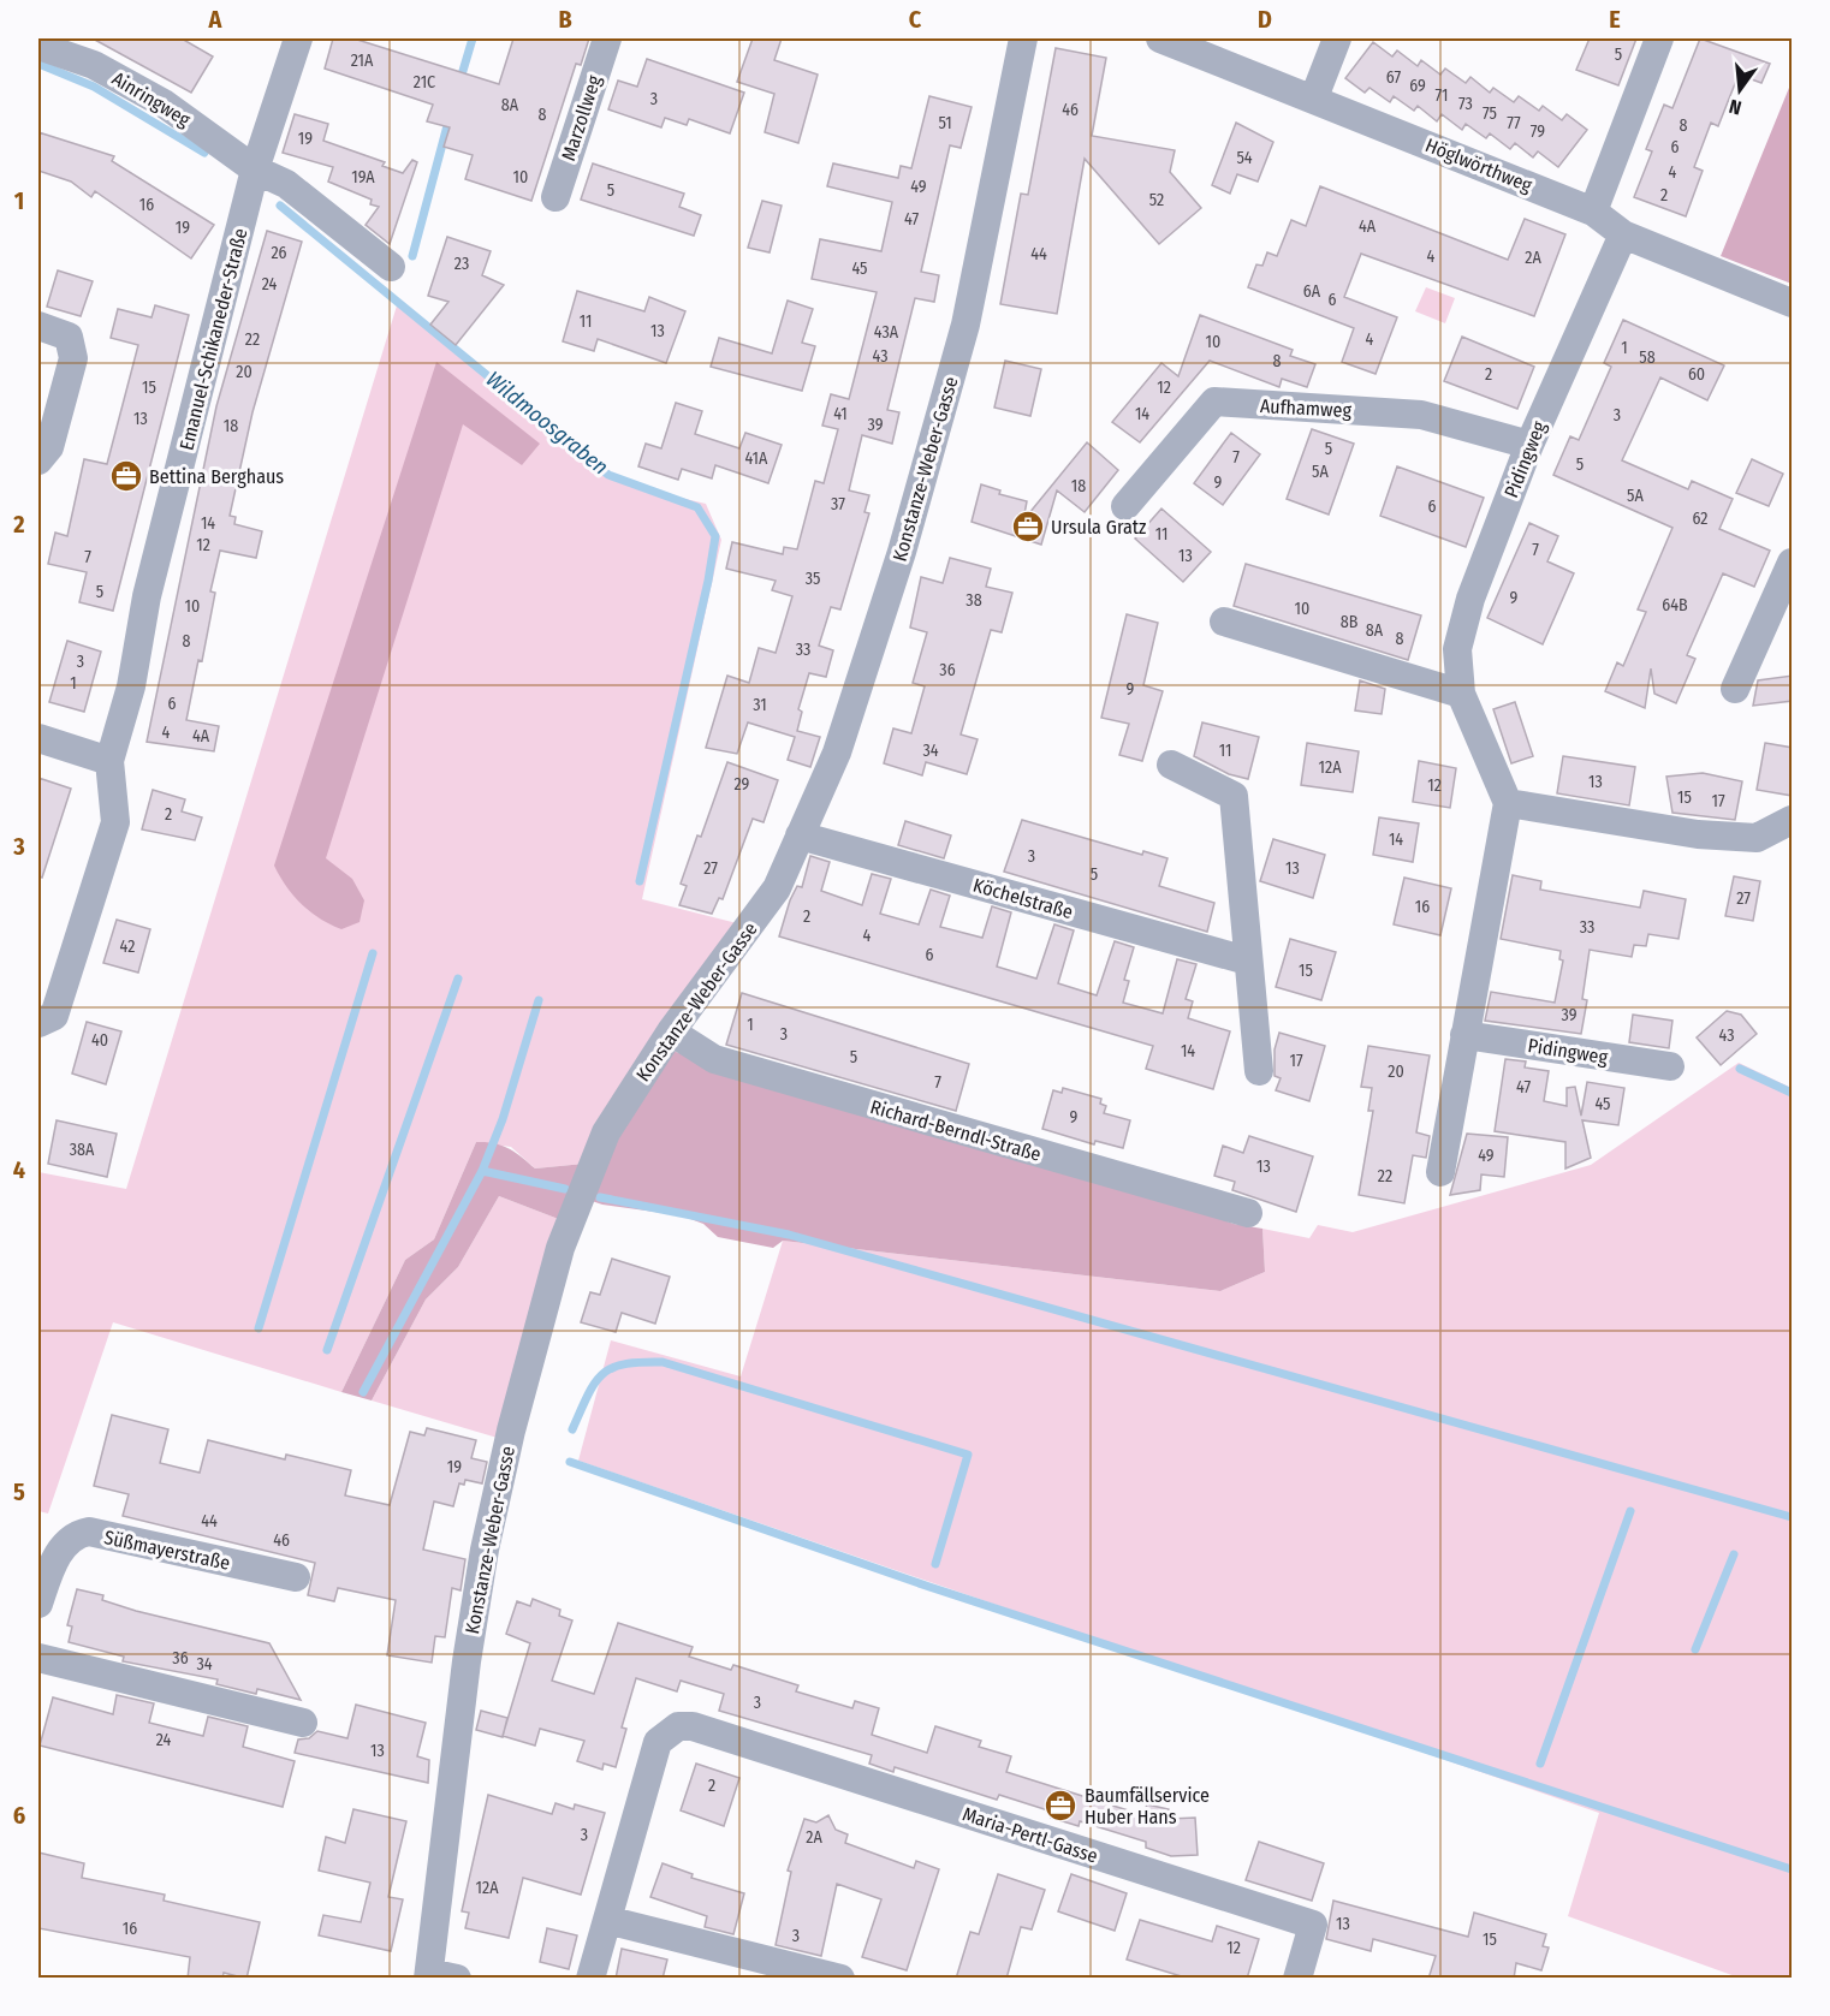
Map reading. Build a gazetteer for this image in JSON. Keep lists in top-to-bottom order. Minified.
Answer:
{"streets":{"street":["Ainringweg","Marzollweg","Höglwörthweg","Emanuel-Schikaneder-Straße","Aufhamweg","Pidingweg","Konstanze-Weber-Gasse","Köchelstraße","Richard-Berndl-Straße","Süßmayerstraße","Maria-Pertl-Gasse"]},"crossings":[["Ainringweg","Emanuel-Schikaneder-Straße"],["Höglwörthweg","Pidingweg"],["Aufhamweg","Pidingweg"],["Konstanze-Weber-Gasse","Köchelstraße"],["Konstanze-Weber-Gasse","Richard-Berndl-Straße"]],"water":["Wildmoosgraben"],"places":{"office":["Bettina Berghaus","Ursula Gratz","Baumfällservice Huber Hans"]},"house_numbers":["5","21A","67","21C","69","71","3","73","8A","46","75","8","51","77","8","79","19","6","54","4","19A","10","49","5","2","52","16","47","4A","19","26","44","4","2A","23","45","24","6A","6","11","13","43A","22","4","10","1","43","58","8","20","2","60","15","12","41","14","3","13","39","18","5","7","41A","5","5A","9","18","5A","37","6","62","14","11","12","7","13","7","35","5","9","38","64B","10","10","8B","8A","8","8","33","3","36","1","9","6","31","4","4A","34","11","12A","13","29","12","15","17","2","14","3","27","13","5","27","16","2","33","4","42","6","15","39","1","3","43","40","14","5","17","20","7","47","45","9","38A","49","13","22","19","44","46","36","34","3","24","13","2","3","2A","12A","13","16","3","15","12"],"north":"bottom","grid":{"columns":["A","B","C","D","E"],"rows":["1","2","3","4","5","6"]}}
